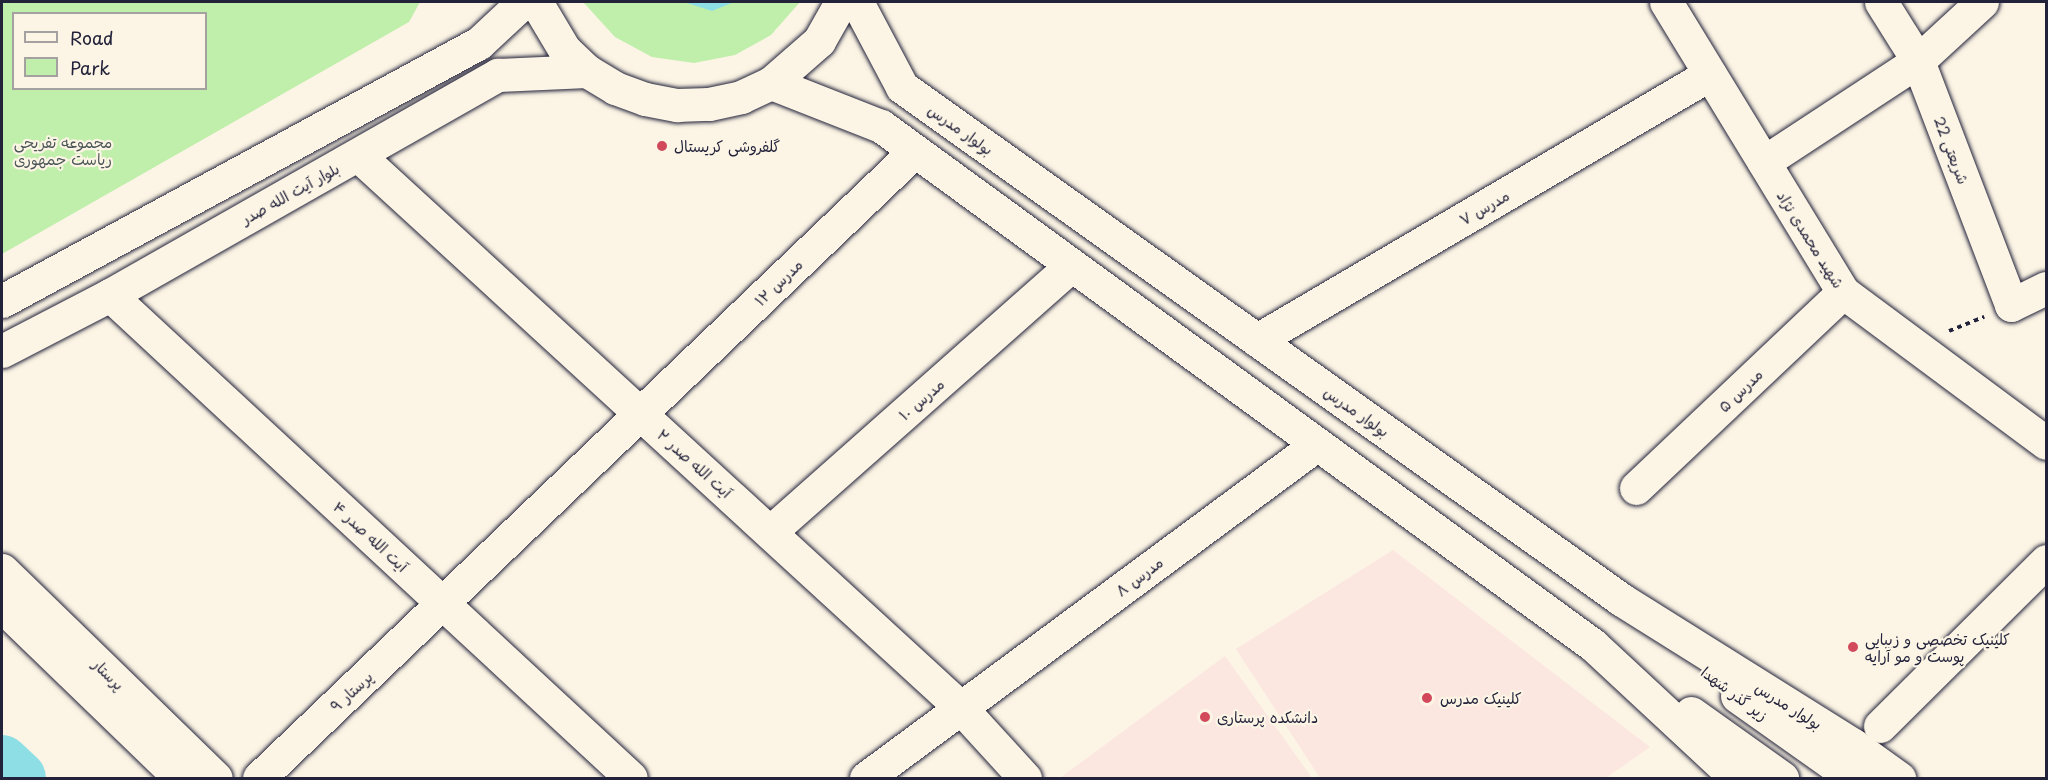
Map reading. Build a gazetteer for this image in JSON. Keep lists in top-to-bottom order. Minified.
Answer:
{"streets":{"street":["بولوار مدرس","شریعتی 22","بلوار آیت الله صدر","مدرس ۷","شهید محمدی نژاد","مدرس ۱۲","مدرس ۵","مدرس ۱۰","آیت الله صدر ۲","آیت الله صدر ۴","مدرس ۸","پرستار","پرستار ۹","زیر گذر شهدا"]},"crossings":[["بولوار مدرس","مدرس ۷"],["بولوار مدرس","زیر گذر شهدا"],["بلوار آیت الله صدر","آیت الله صدر ۲"],["بلوار آیت الله صدر","آیت الله صدر ۴"],["مدرس ۷","شهید محمدی نژاد"],["شهید محمدی نژاد","مدرس ۵"],["مدرس ۱۲","آیت الله صدر ۲"],["مدرس ۱۲","پرستار ۹"],["مدرس ۱۰","آیت الله صدر ۲"],["آیت الله صدر ۲","مدرس ۸"],["آیت الله صدر ۴","پرستار ۹"]],"parks":["مجموعه تفریحی ریاست جمهوری"],"places":["گلفروشی کریستال","کلینیک تخصصی و زیبایی پوست و مو آرایه","کلینیک مدرس","دانشکده پرستاری"],"legend":["Road","Park"]}
